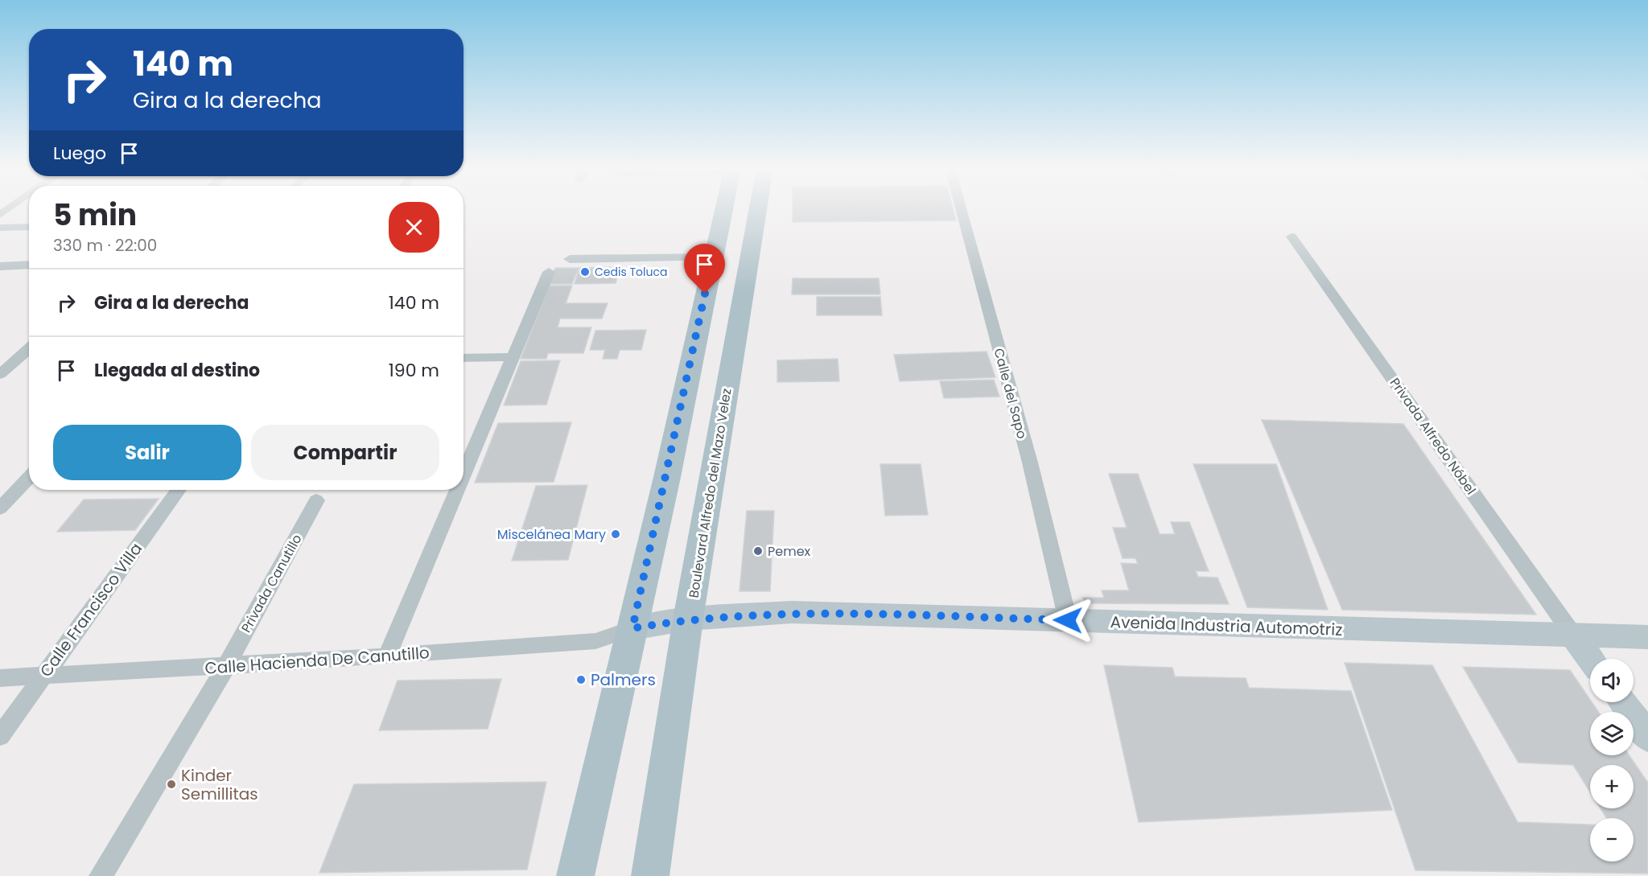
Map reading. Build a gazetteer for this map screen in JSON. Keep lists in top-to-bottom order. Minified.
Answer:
{"streets":{"main road":["Boulevard Alfredo del Mazo Velez","Avenida Industria Automotriz"],"street":["Calle del Sapo","Privada Alfredo Nóbel","Privada Canutillo","Calle Francisco Villa","Calle Hacienda De Canutillo"]},"crossings":[["Calle del Sapo","Avenida Industria Automotriz"],["Privada Alfredo Nóbel","Avenida Industria Automotriz"],["Boulevard Alfredo del Mazo Velez","Avenida Industria Automotriz"],["Privada Canutillo","Calle Hacienda De Canutillo"],["Calle Francisco Villa","Calle Hacienda De Canutillo"],["Avenida Industria Automotriz","Calle Hacienda De Canutillo"]],"places":["Cedis Toluca","Miscelánea Mary","Pemex","Palmers","Kinder Semillitas"],"page":{"turn":["140 m","Gira a la derecha"],"then":"Luego","heading":["5 min","330 m · 22:00"],"list":[{"name":"Gira a la derecha","value":"140 m"},{"name":"Llegada al destino","value":"190 m"}],"buttons":["Salir","Compartir"],"map_buttons":["+","−"]}}
